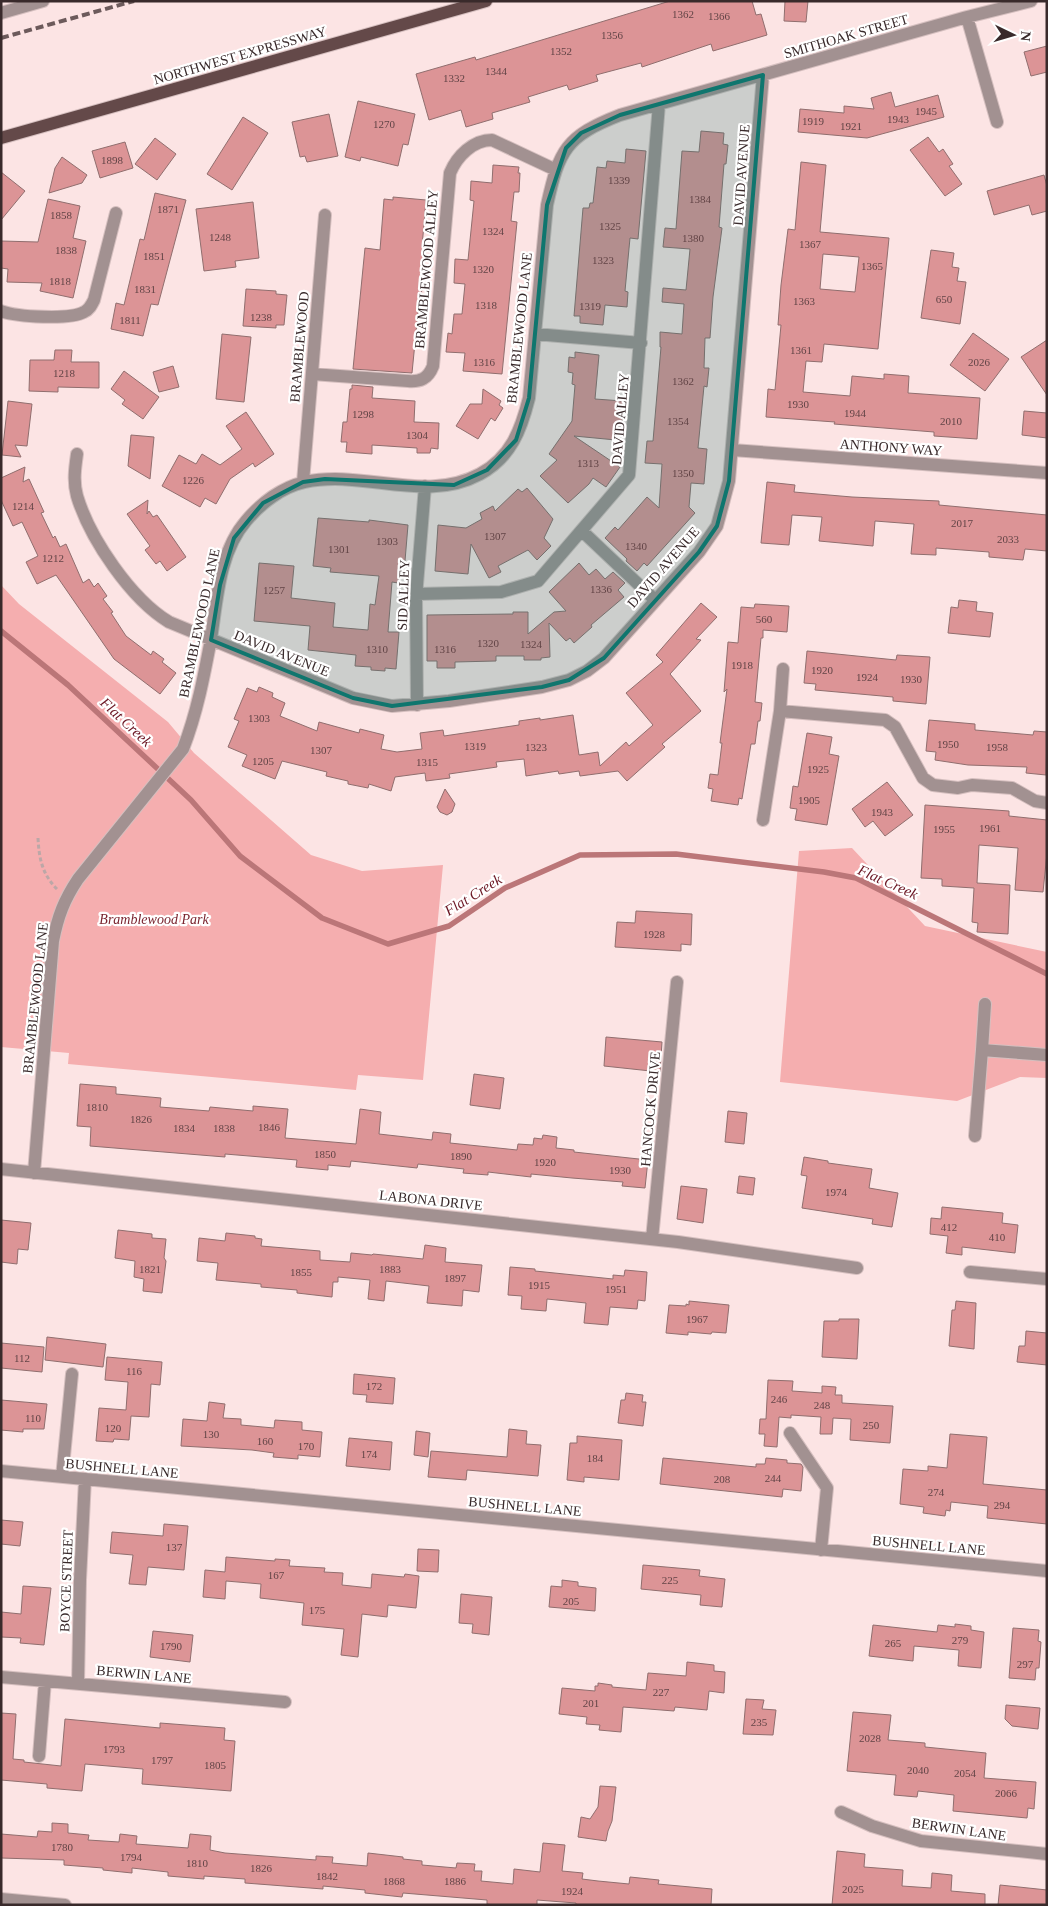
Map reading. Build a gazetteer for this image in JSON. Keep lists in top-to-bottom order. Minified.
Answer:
{"streets":{"main road":["NORTHWEST EXPRESSWAY"],"street":["SMITHOAK STREET","DAVID AVENUE","BRAMBLEWOOD ALLEY","BRAMBLEWOOD LANE","BRAMBLEWOOD","DAVID ALLEY","ANTHONY WAY","SID ALLEY","HANCOCK DRIVE","LABONA DRIVE","BUSHNELL LANE","BOYCE STREET","BERWIN LANE"]},"crossings":[["SMITHOAK STREET","DAVID AVENUE"],["SMITHOAK STREET","BRAMBLEWOOD LANE"],["DAVID AVENUE","BRAMBLEWOOD LANE"],["DAVID AVENUE","ANTHONY WAY"],["DAVID AVENUE","SID ALLEY"],["BRAMBLEWOOD ALLEY","BRAMBLEWOOD LANE"],["BRAMBLEWOOD ALLEY","BRAMBLEWOOD"],["BRAMBLEWOOD LANE","BRAMBLEWOOD"],["BRAMBLEWOOD LANE","DAVID ALLEY"],["BRAMBLEWOOD LANE","SID ALLEY"],["BRAMBLEWOOD LANE","LABONA DRIVE"],["DAVID ALLEY","SID ALLEY"],["HANCOCK DRIVE","LABONA DRIVE"],["BUSHNELL LANE","BOYCE STREET"],["BOYCE STREET","BERWIN LANE"]],"water":["Flat Creek"],"parks":["Bramblewood Park"],"house_numbers":["1362","1366","1356","1352","1344","1332","1945","1943","1919","1270","1921","1898","1339","1384","1871","1858","1325","1324","1248","1380","1367","1838","1851","1323","1365","1320","1818","1831","650","1363","1318","1319","1238","1811","1361","1316","2026","1218","1362","1930","1944","1298","1354","2010","1304","1313","1350","1226","1214","2017","1307","2033","1303","1340","1301","1212","1336","1257","560","1320","1324","1310","1316","1918","1920","1924","1930","1303","1950","1319","1323","1958","1307","1205","1315","1925","1905","1943","1961","1955","1928","1810","1826","1846","1834","1838","1850","1890","1920","1930","1974","412","410","1821","1883","1855","1897","1915","1951","1967","112","116","172","246","248","110","250","120","130","160","170","174","184","244","208","274","294","137","167","225","205","175","279","265","1790","297","227","201","235","2028","1793","1797","1805","2040","2054","2066","1780","1794","1810","1826","1842","1868","1886","2025","1924"],"north":"right"}
